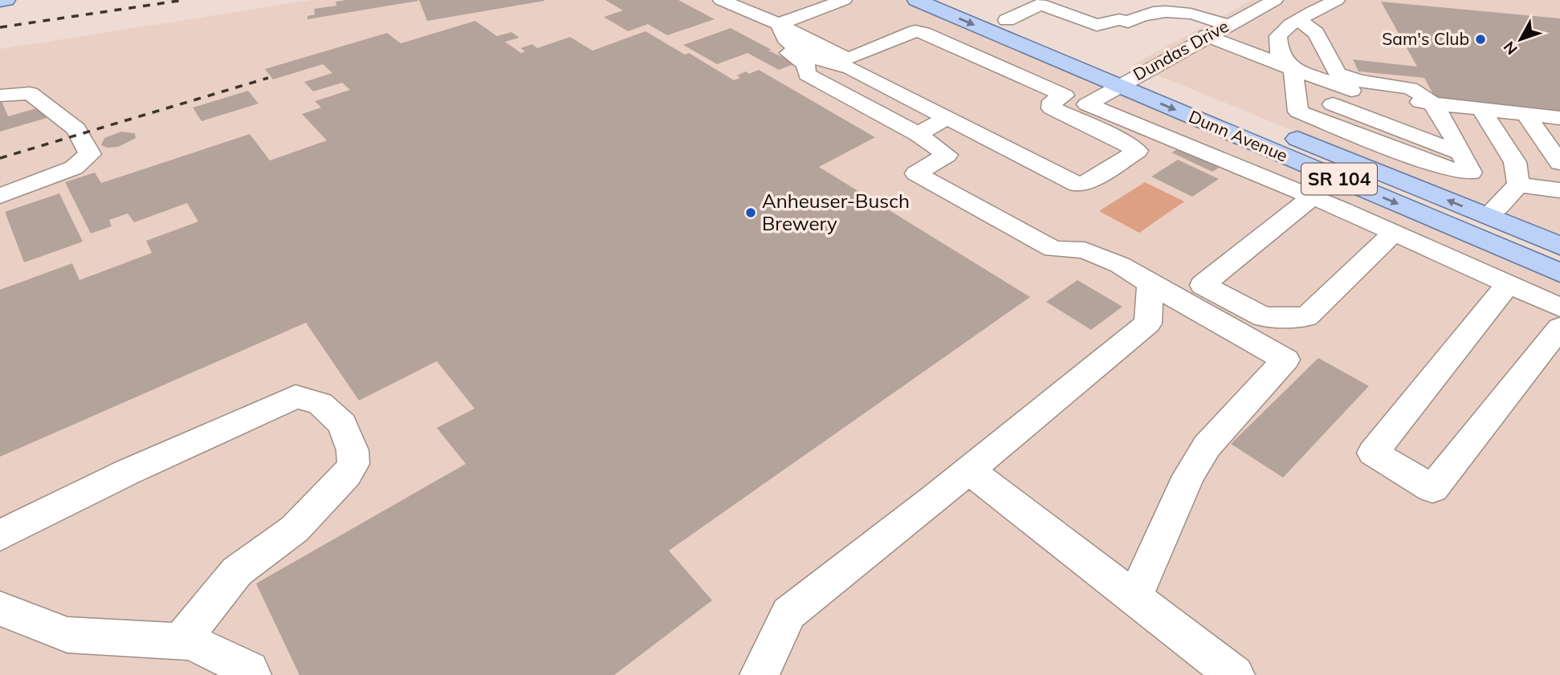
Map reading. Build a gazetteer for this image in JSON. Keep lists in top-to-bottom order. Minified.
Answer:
{"streets":{"main road":["Dunn Avenue","SR 104"],"street":["Dundas Drive"]},"crossings":[["Dundas Drive","Dunn Avenue"]],"places":["Sam's Club","Anheuser-Busch Brewery"],"north":"bottom left"}
